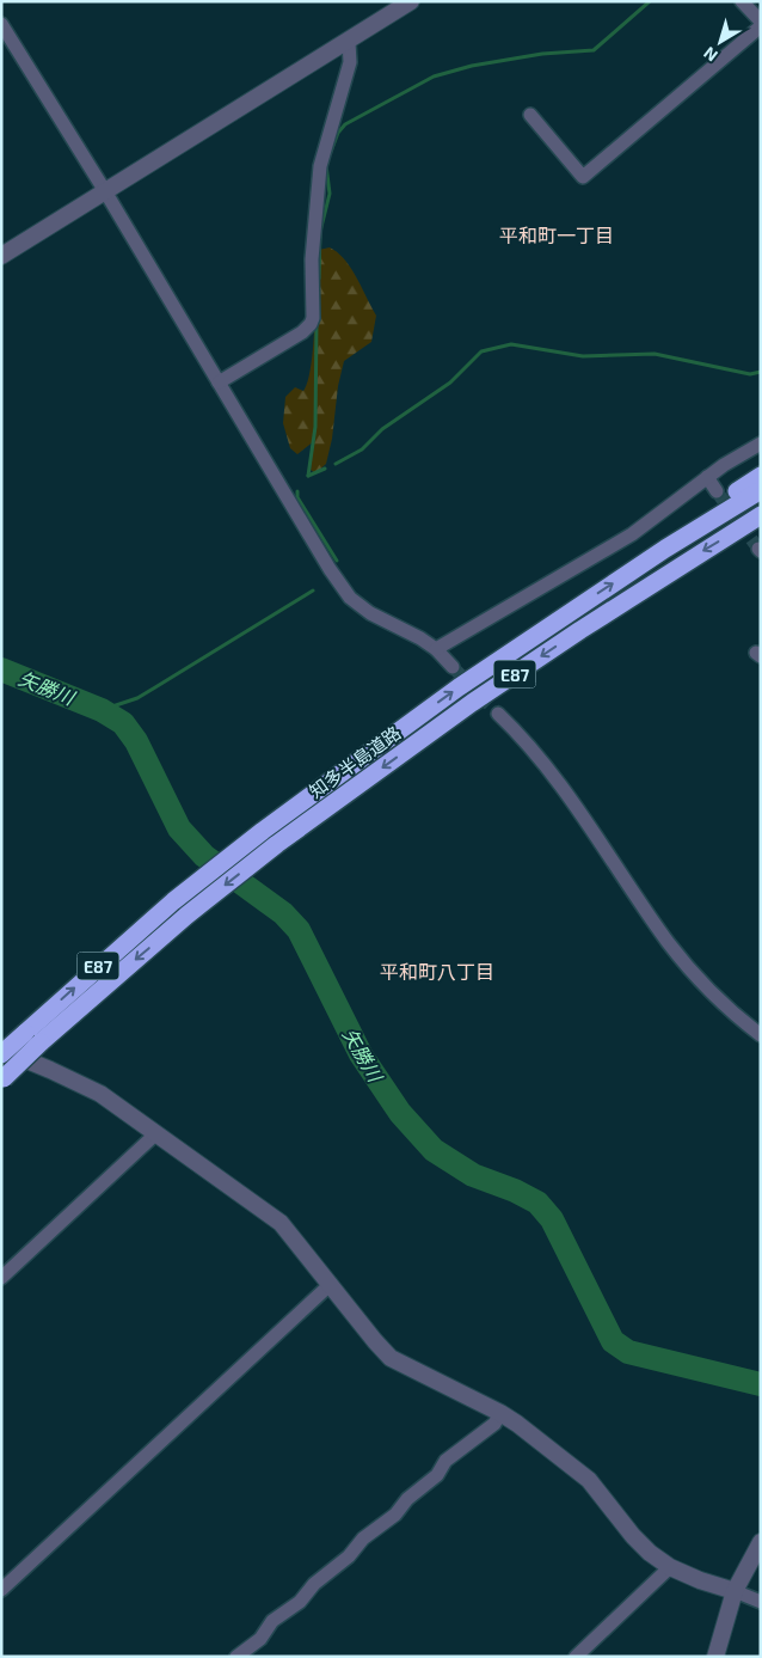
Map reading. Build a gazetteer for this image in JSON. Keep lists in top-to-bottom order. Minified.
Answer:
{"streets":{"highway":["E87","知多半島道路"]},"districts":["平和町一丁目","平和町八丁目"],"water":["矢勝川"],"north":"bottom left"}
